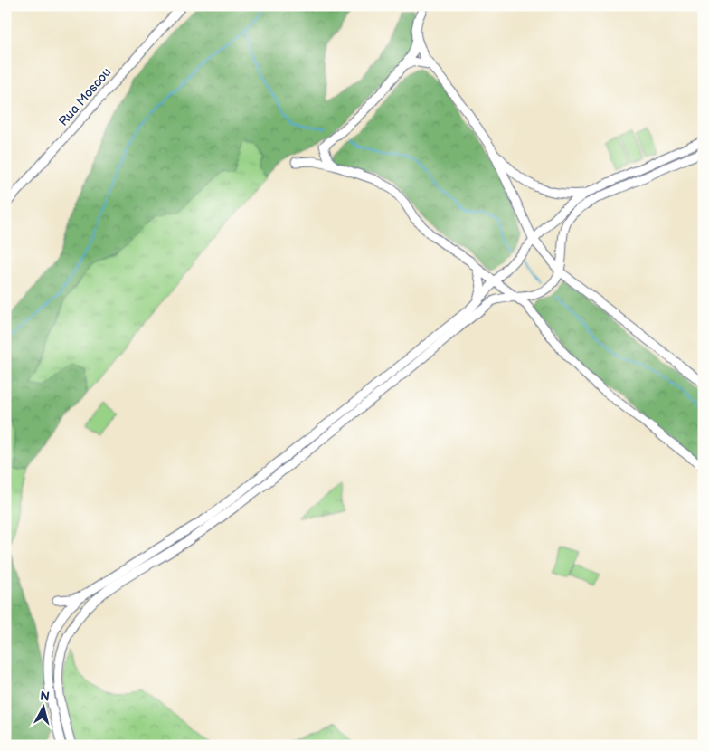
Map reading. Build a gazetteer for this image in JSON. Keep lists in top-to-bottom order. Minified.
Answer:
{"streets":{"main road":["Rua Moscou"]},"north":"top"}
